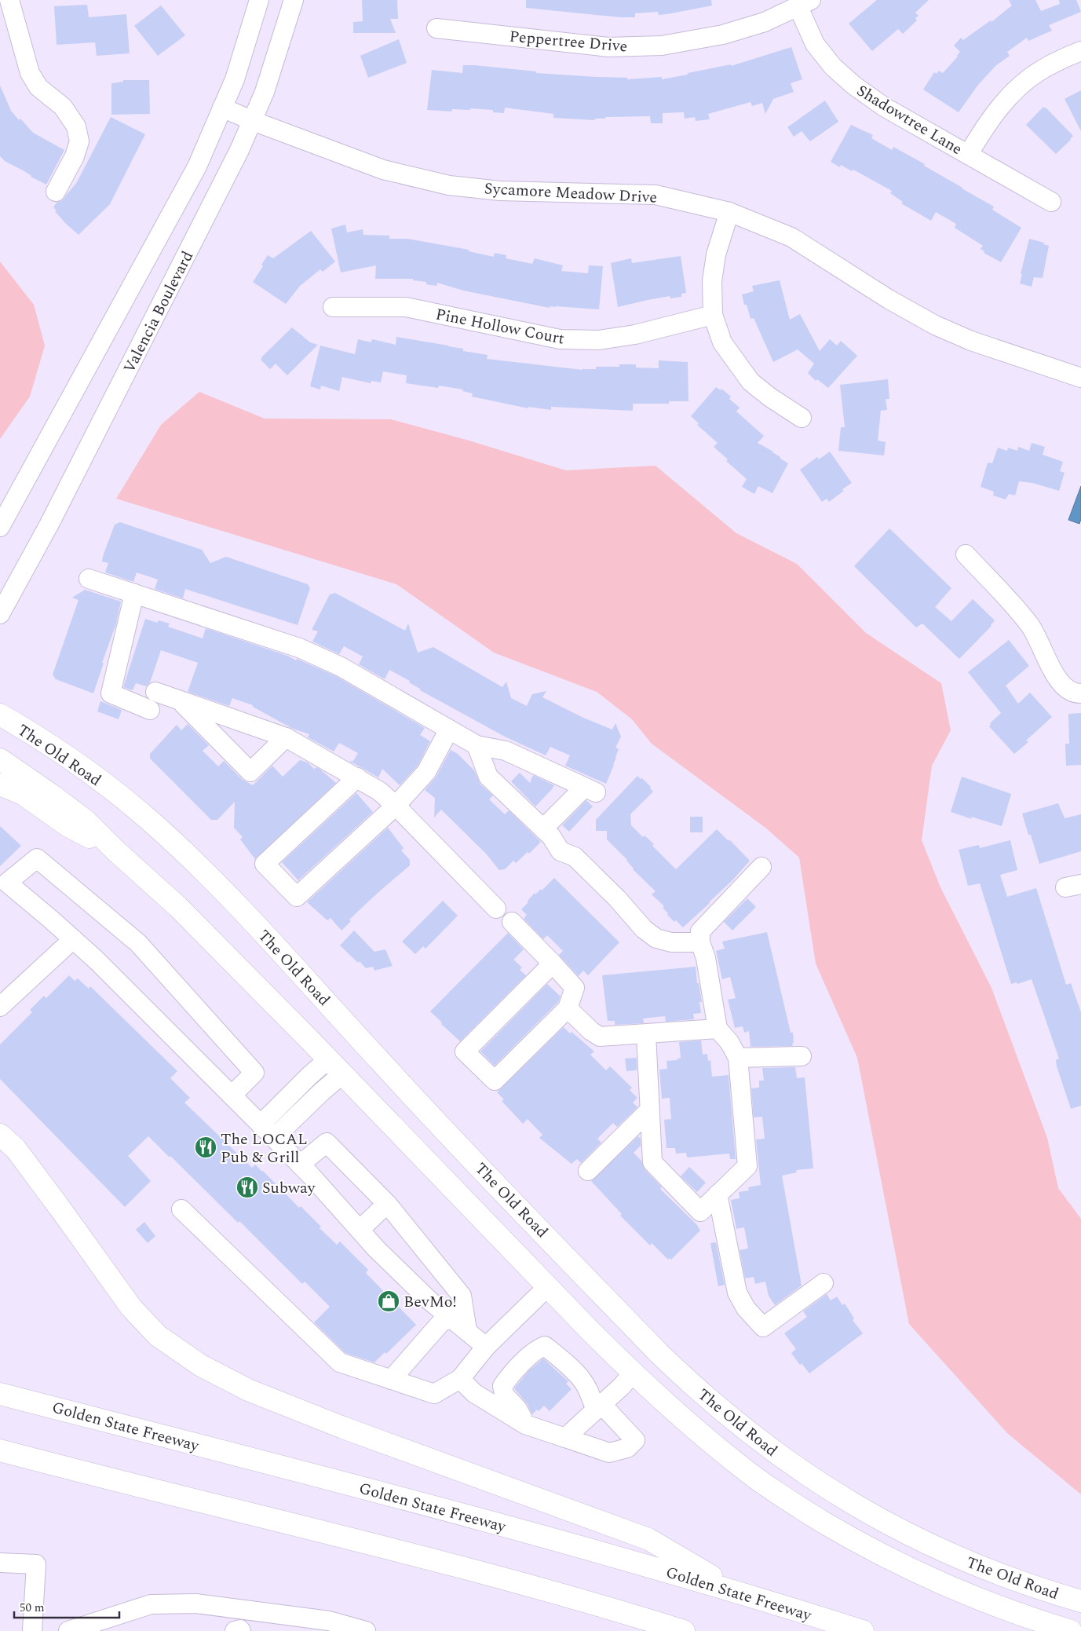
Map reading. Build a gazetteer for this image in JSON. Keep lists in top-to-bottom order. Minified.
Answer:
{"streets":{"main road":["The Old Road","Golden State Freeway"],"street":["Peppertree Drive","Shadowtree Lane","Sycamore Meadow Drive","Valencia Boulevard","Pine Hollow Court"]},"crossings":[["Peppertree Drive","Shadowtree Lane"],["Sycamore Meadow Drive","Valencia Boulevard"]],"places":{"restaurant":["The LOCAL Pub & Grill","Subway"],"shop":["BevMo!"]},"scale_bar":"50 m"}
